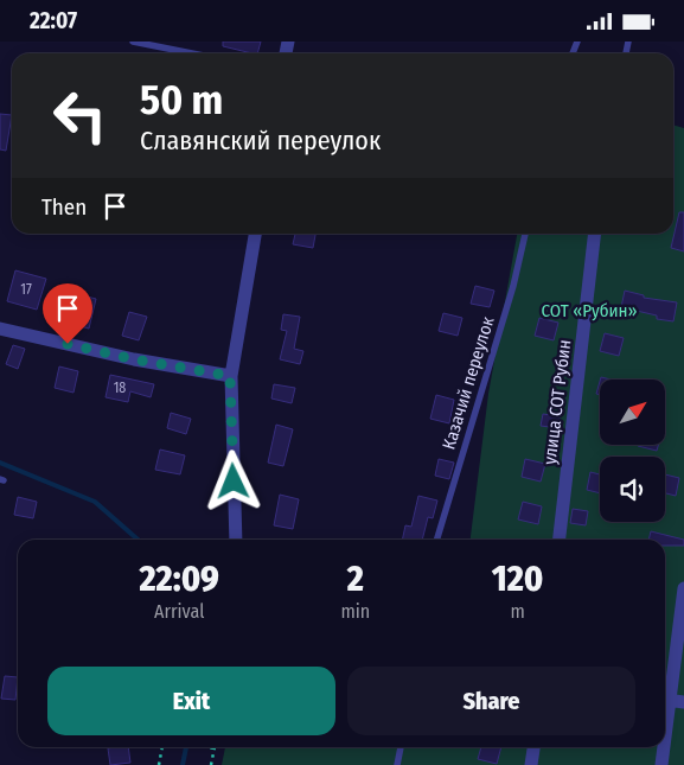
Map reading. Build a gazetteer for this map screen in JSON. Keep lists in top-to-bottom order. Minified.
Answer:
{"streets":{"street":["улица СОТ Рубин"],"lane":["Казачий переулок"]},"parks":["СОТ «Рубин»"],"house_numbers":["17","18"],"north":"top right","page":{"status":"22:07","turn":["50 m","Славянский переулок"],"then":"Then","eta":["22:09","Arrival","2","min","120","m"],"buttons":["Exit","Share"]}}
